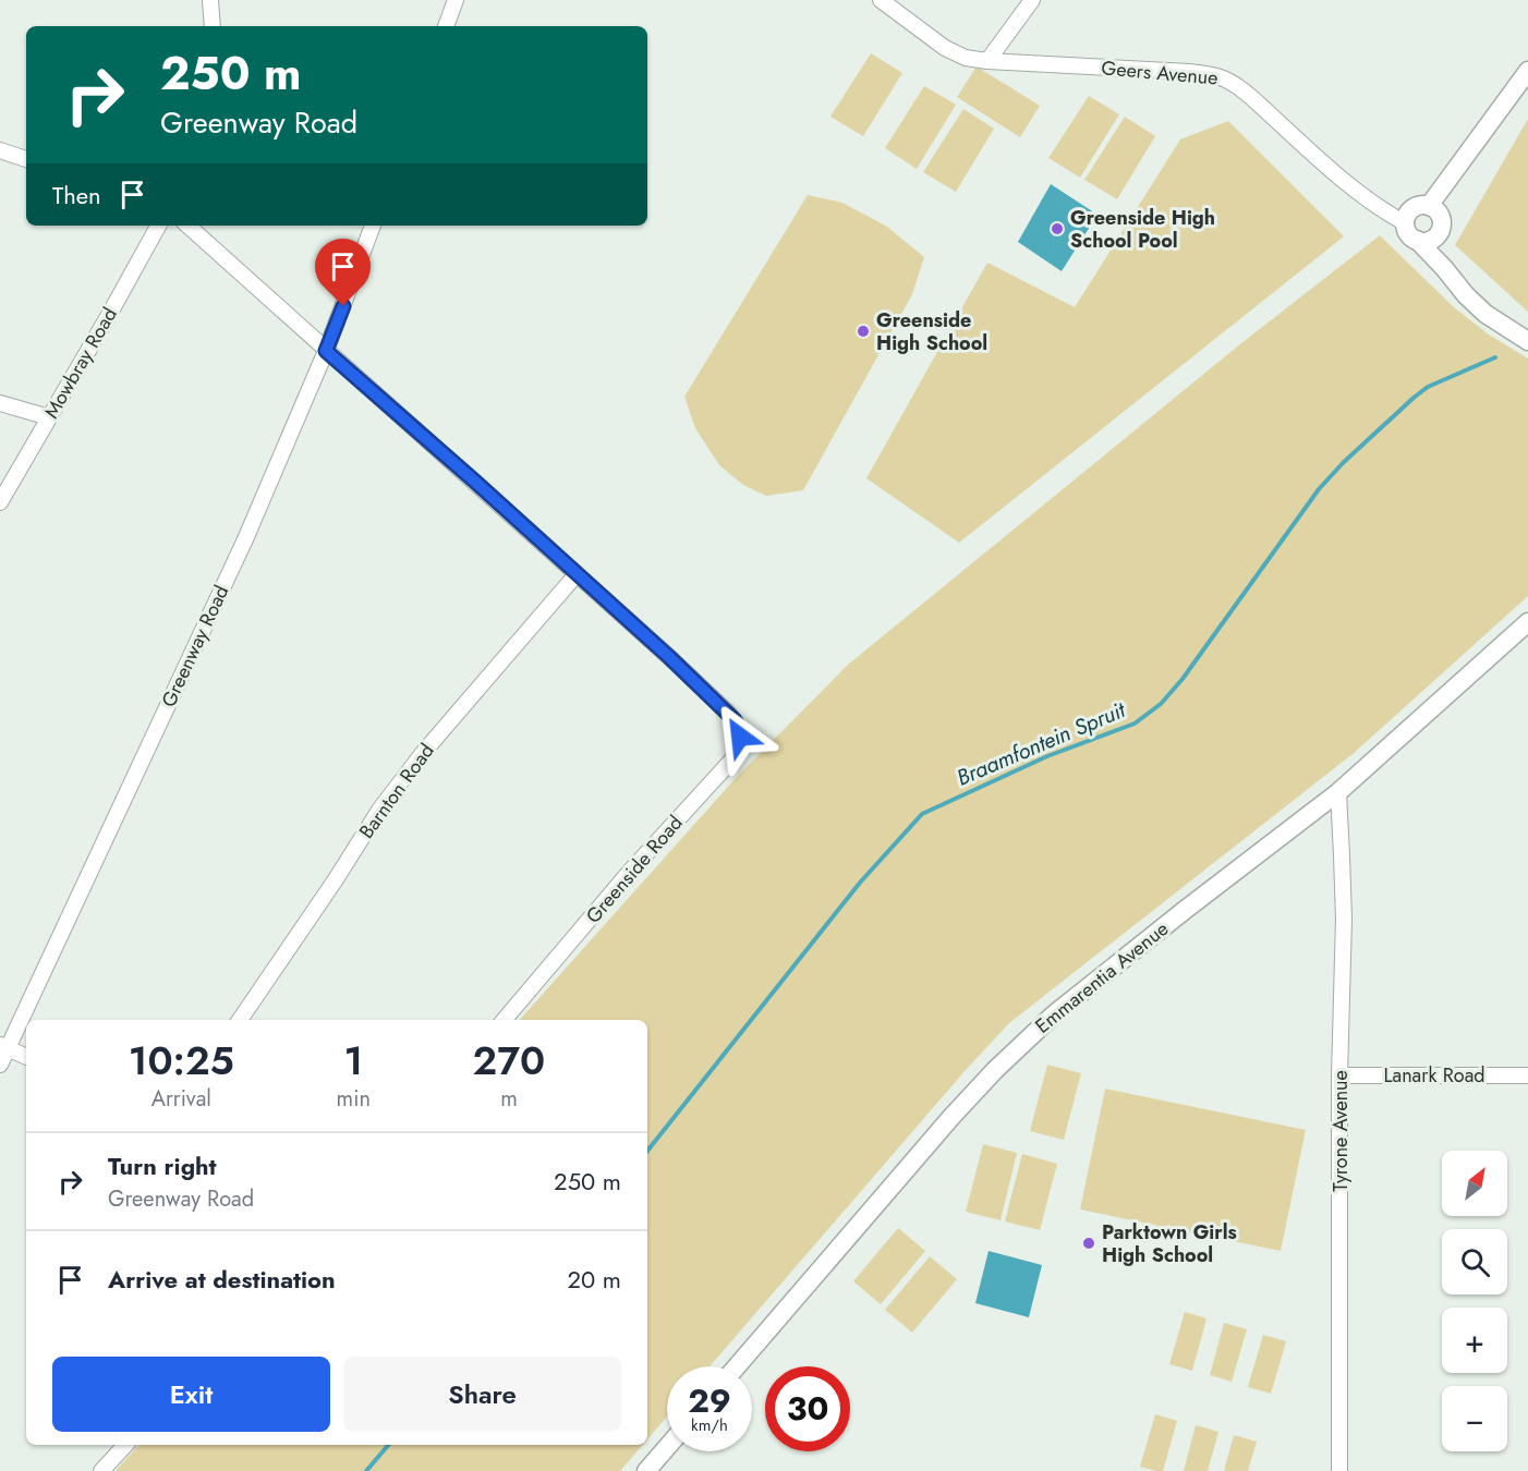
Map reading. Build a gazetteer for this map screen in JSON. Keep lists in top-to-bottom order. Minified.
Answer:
{"streets":{"street":["Geers Avenue","Mowbray Road","Greenway Road","Barnton Road","Greenside Road","Emmarentia Avenue","Lanark Road","Tyrone Avenue"]},"crossings":[["Barnton Road","Greenside Road"],["Emmarentia Avenue","Tyrone Avenue"],["Lanark Road","Tyrone Avenue"]],"water":["Braamfontein Spruit"],"places":["Greenside High School Pool","Greenside High School","Parktown Girls High School"],"north":"top right","page":{"turn":["250 m","Greenway Road"],"then":"Then","eta":["10:25","Arrival","1","min","270","m"],"list":[{"name":"Turn right","note":"Greenway Road","value":"250 m"},{"name":"Arrive at destination","value":"20 m"}],"map_buttons":["+","−"],"buttons":["Exit","Share"],"speed":"29 km/h","limit":"30"}}
